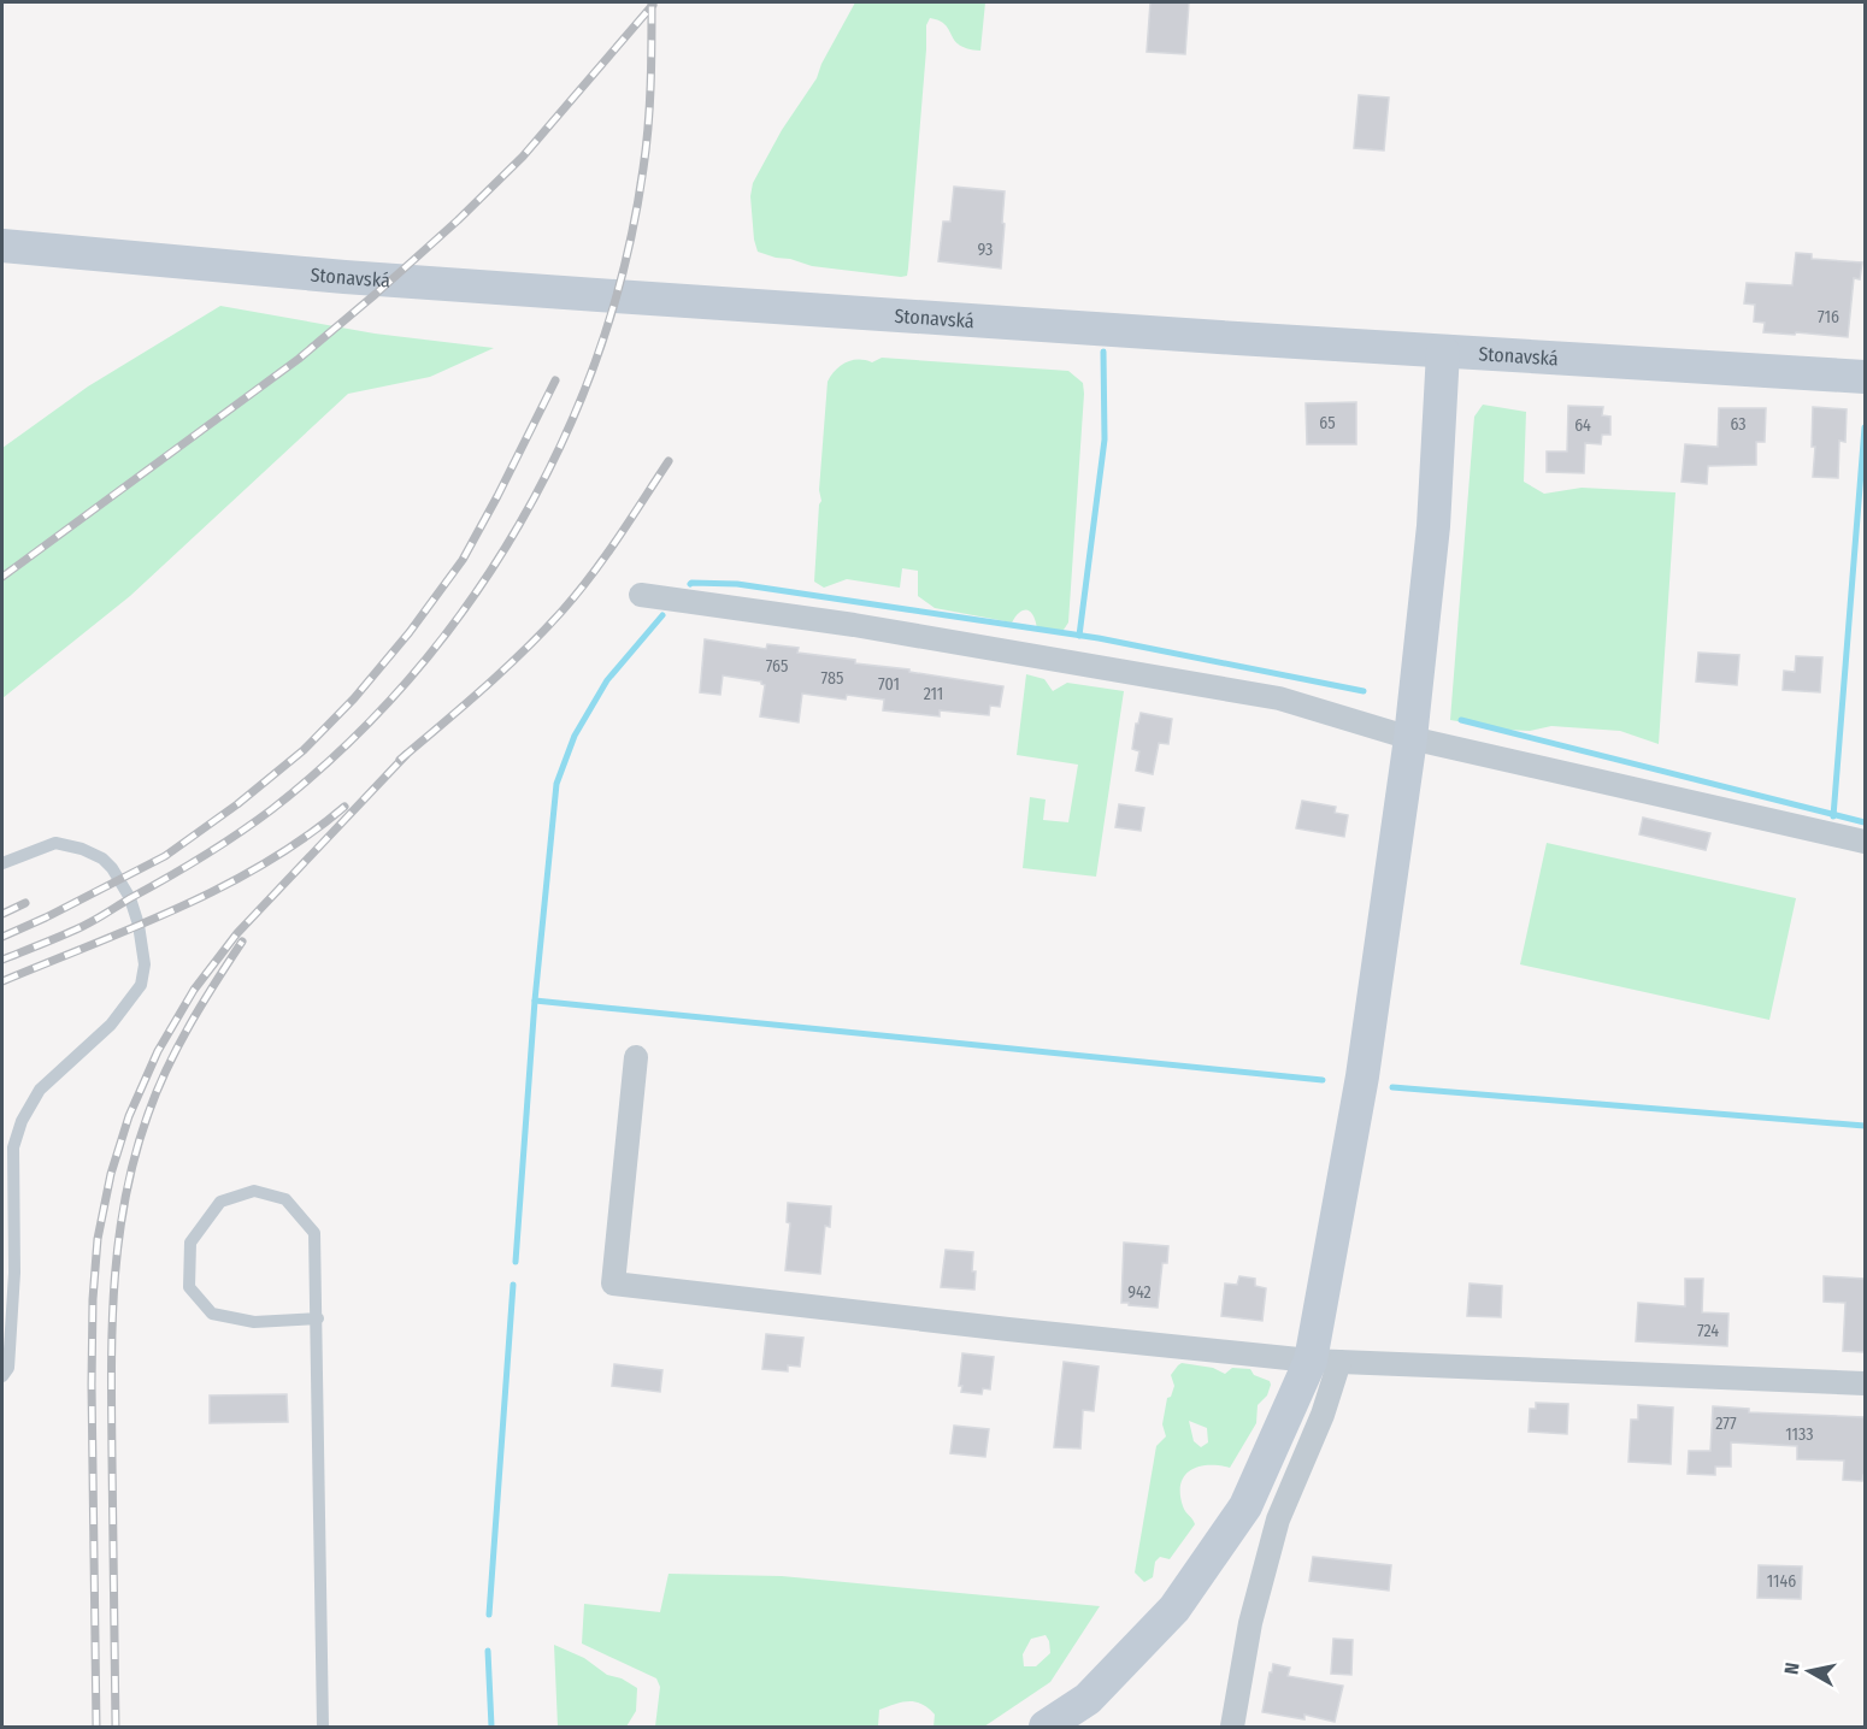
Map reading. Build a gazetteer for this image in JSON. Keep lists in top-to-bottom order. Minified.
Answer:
{"streets":{"street":["Stonavská"]},"house_numbers":["93","716","65","63","64","765","785","701","211","942","724","277","1133","1146"],"north":"left"}
